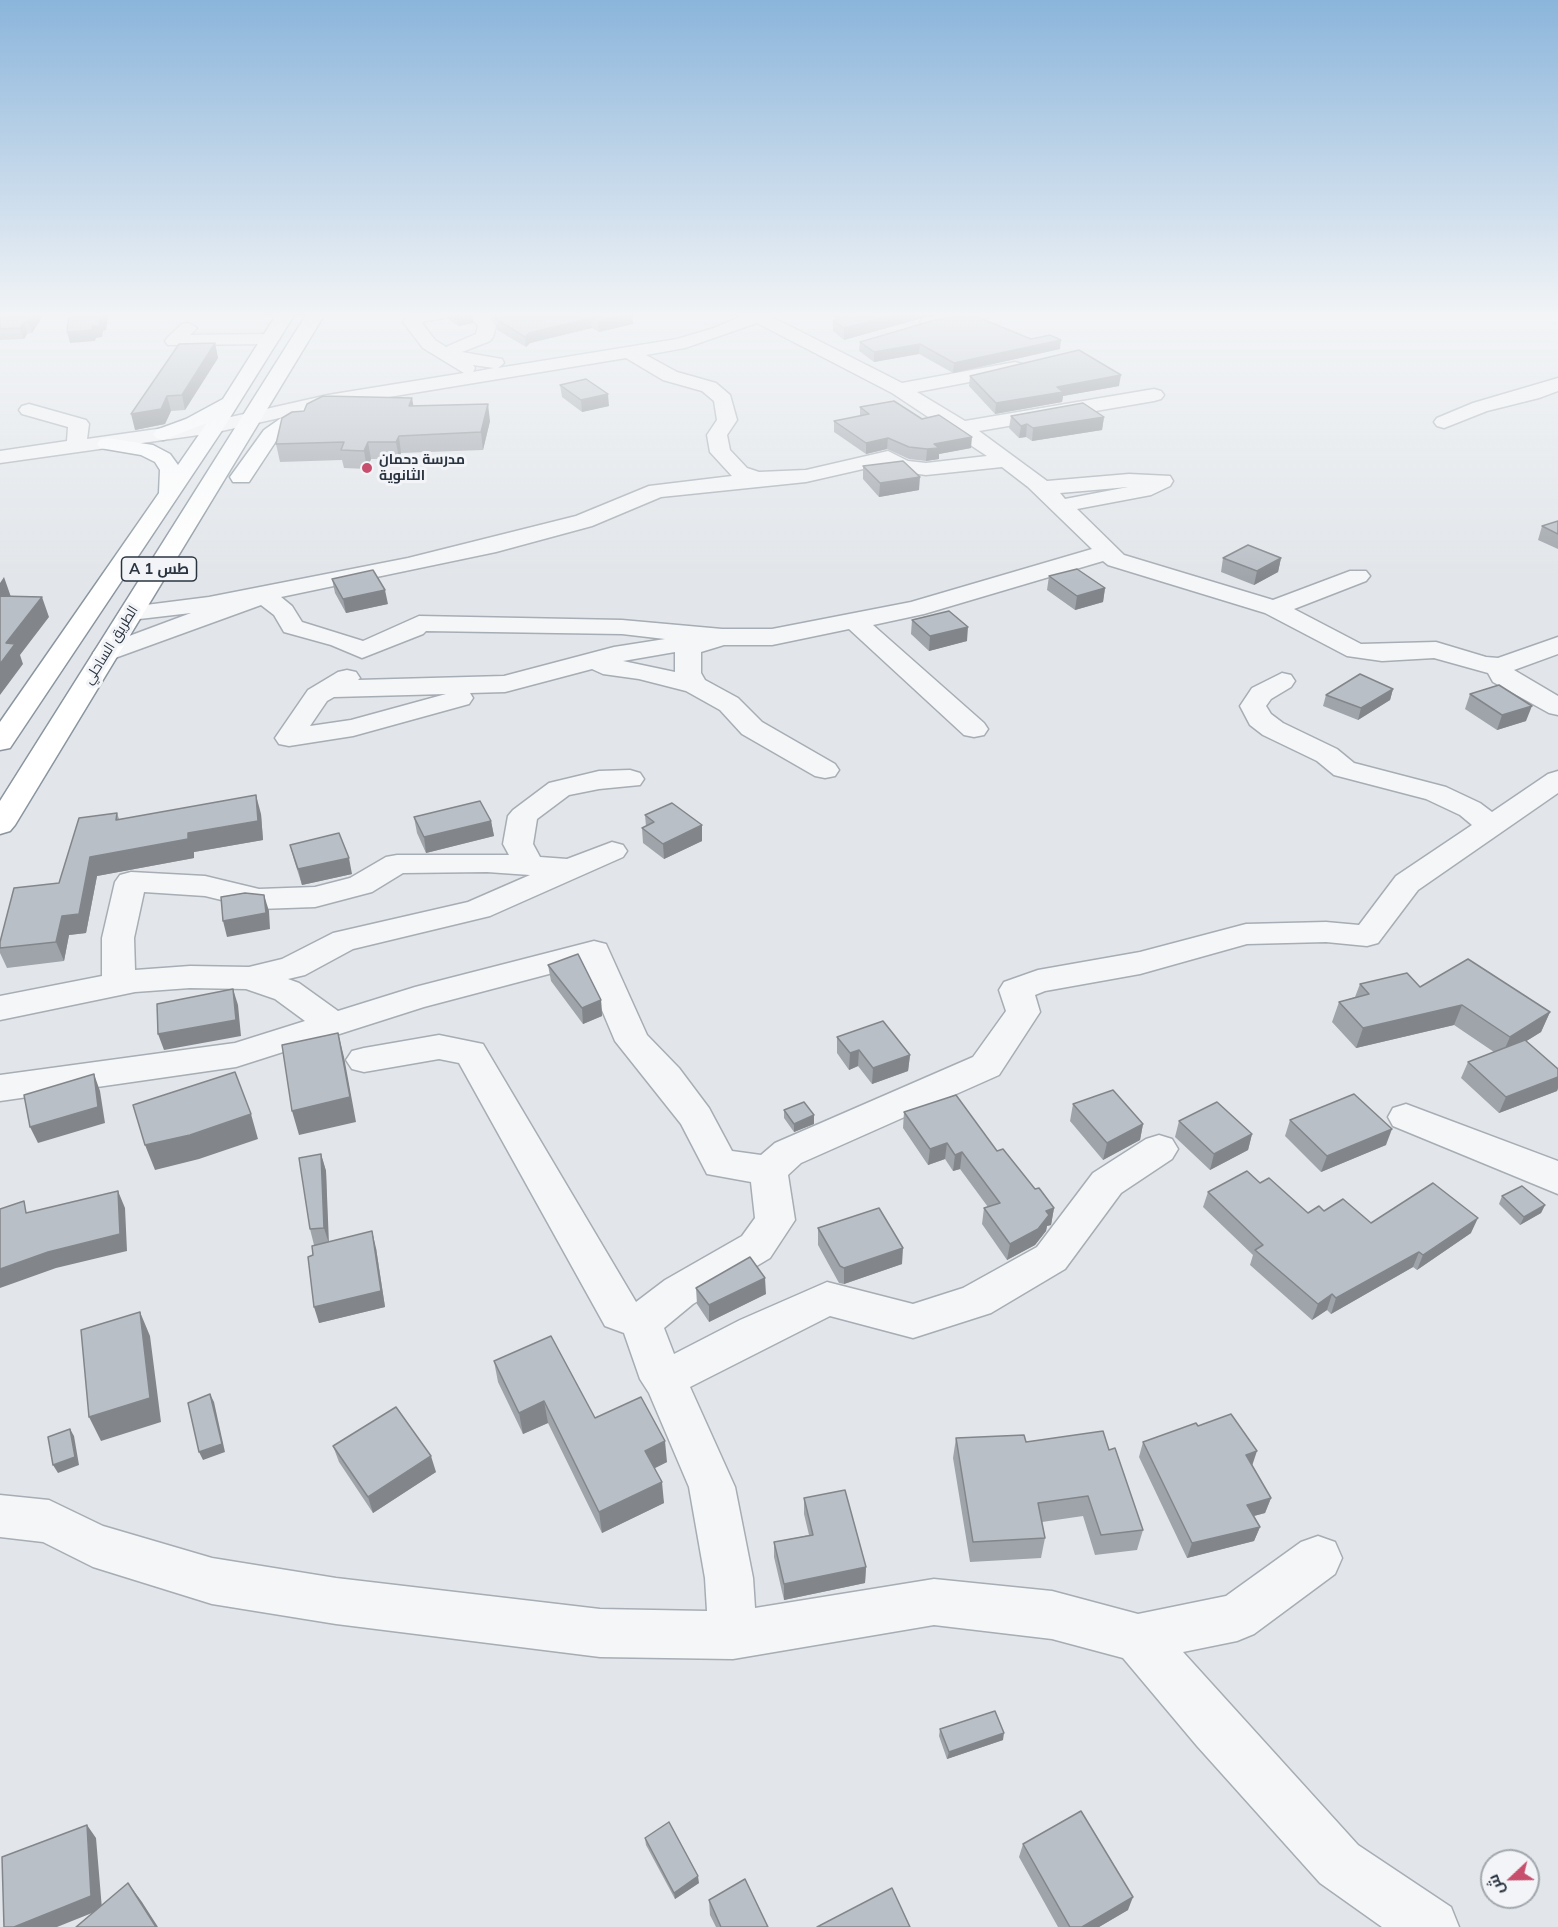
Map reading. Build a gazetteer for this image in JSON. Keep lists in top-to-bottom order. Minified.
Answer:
{"streets":{"highway":["A 1 طس","الطريق الساحلي"]},"places":["مدرسة دحمان الثانوية"],"north":"left"}
